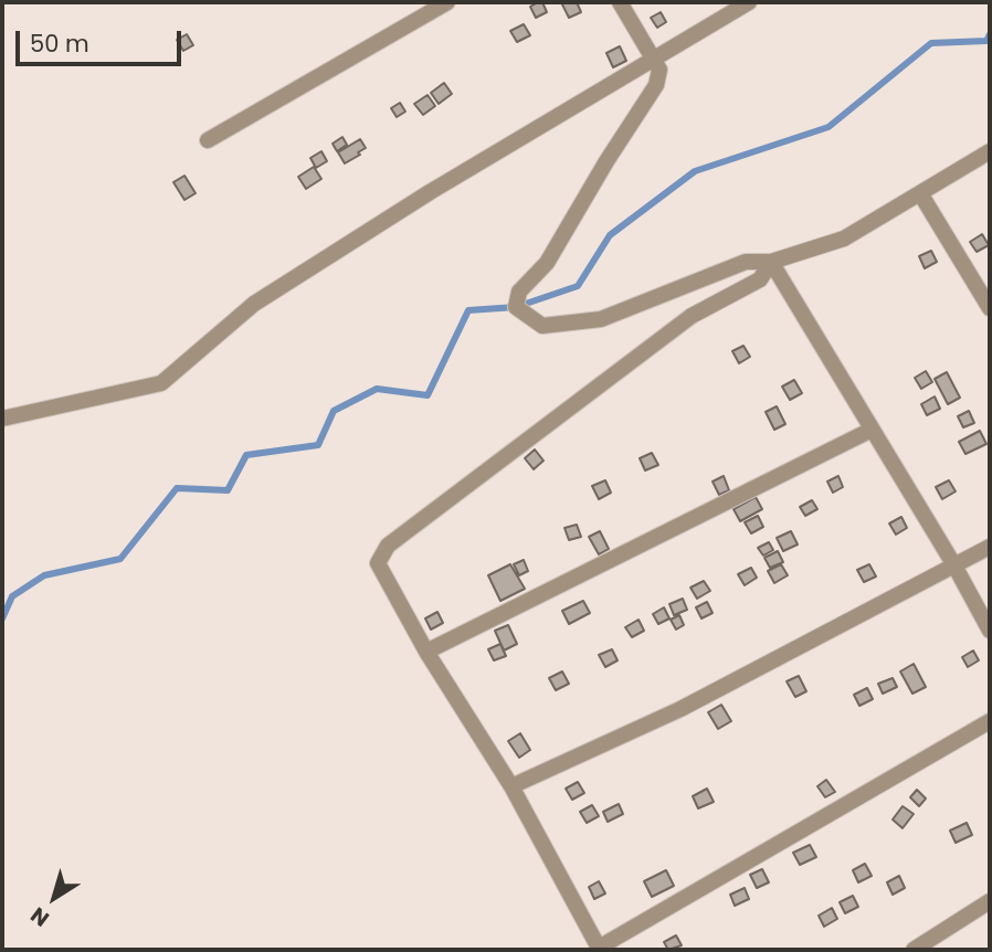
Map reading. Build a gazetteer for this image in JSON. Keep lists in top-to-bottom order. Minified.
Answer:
{"scale_bar":"50 m","north":"bottom left"}
